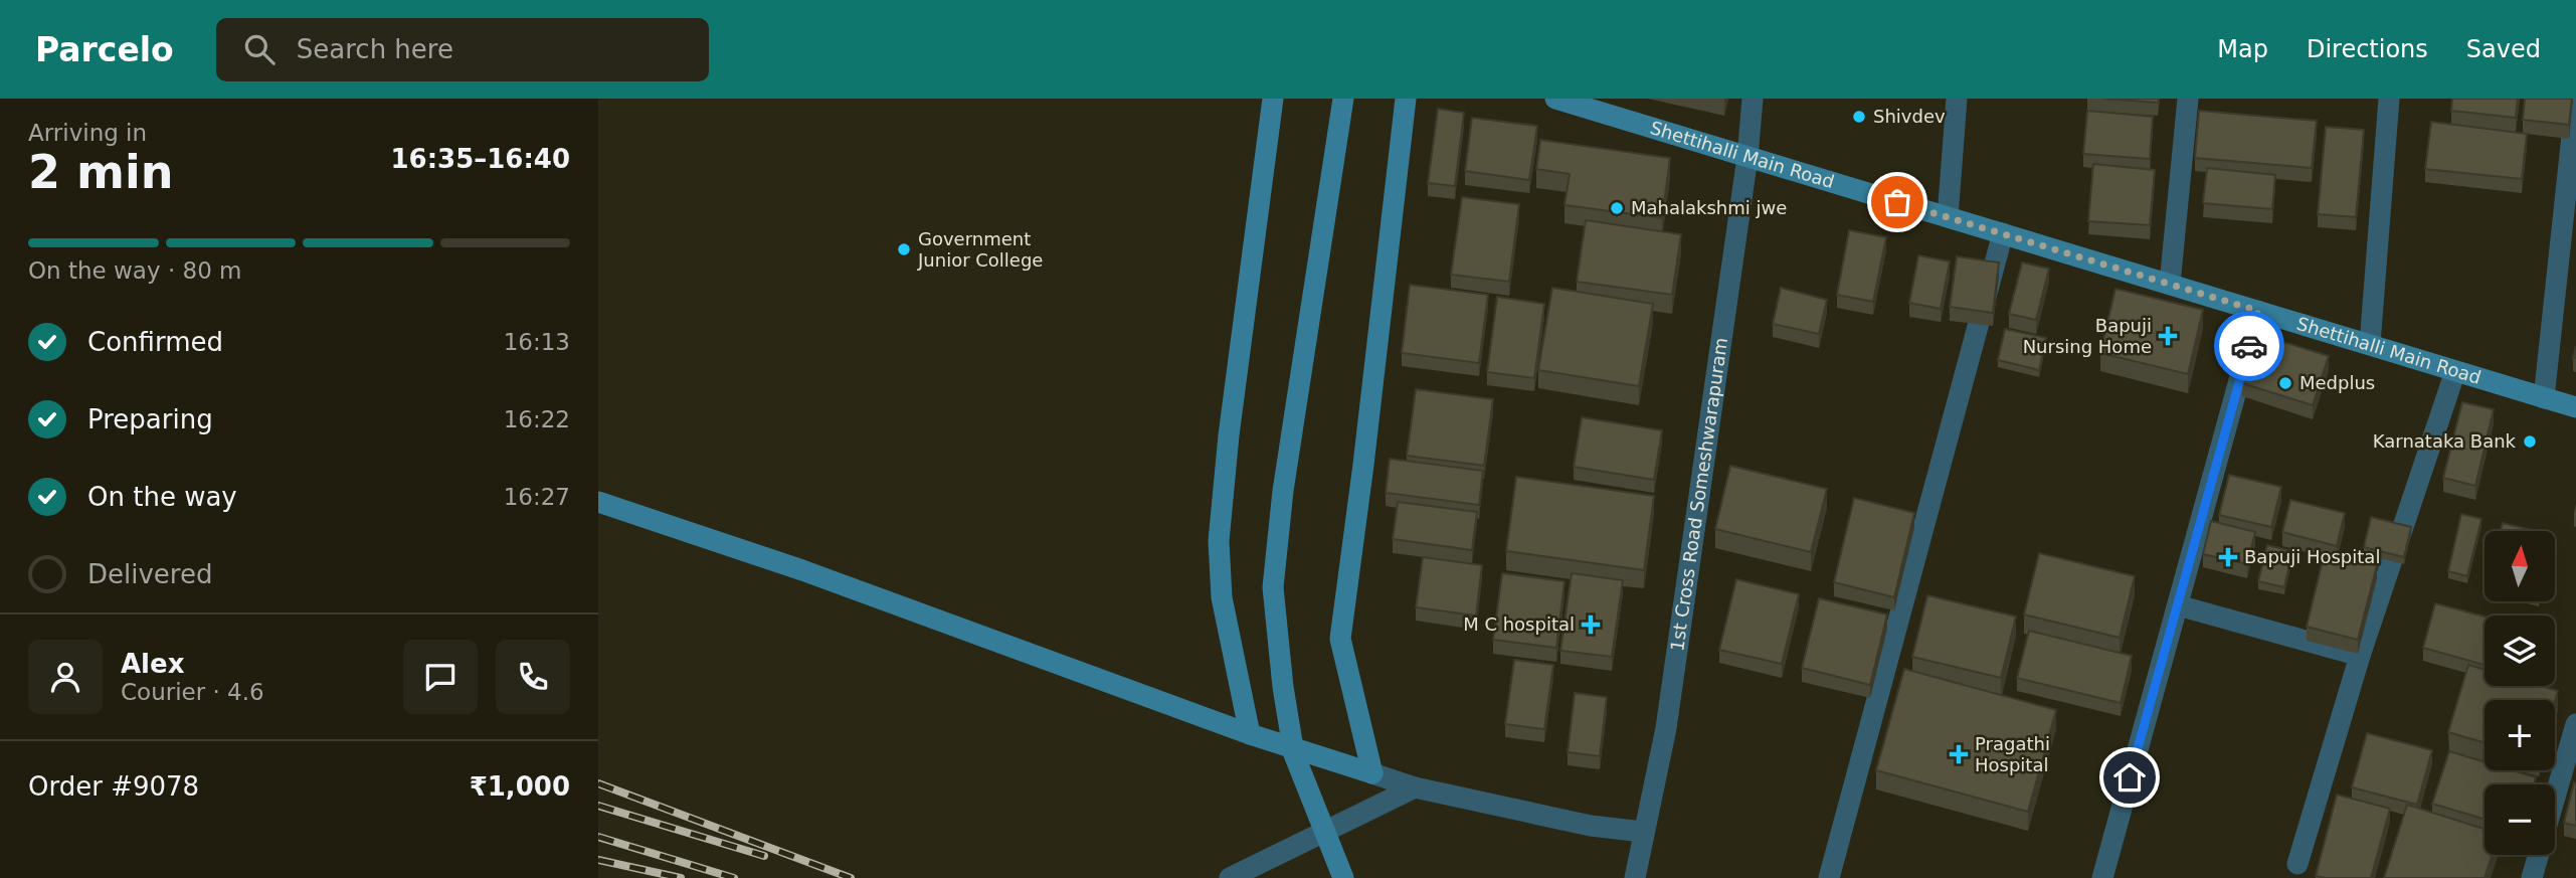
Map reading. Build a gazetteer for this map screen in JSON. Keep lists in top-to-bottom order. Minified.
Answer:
{"streets":{"street":["Shettihalli Main Road","1st Cross Road Someshwarapuram"]},"crossings":[["Shettihalli Main Road","1st Cross Road Someshwarapuram"]],"places":{"other":["Shivdev","Mahalakshmi jwe","Government Junior College","Medplus","Karnataka Bank"],"health":["Bapuji Nursing Home","Bapuji Hospital","M C hospital","Pragathi Hospital"]},"north":"top","page":{"header":"Parcelo","search":"Search here","nav":["Map","Directions","Saved"],"heading":["2 min","Arriving in","16:35–16:40"],"panel":["Alex","Courier · 4.6","Order #9078","₹1,000"],"bar":"On the way · 80 m","list":[["Confirmed","16:13"],["Preparing","16:22"],["On the way","16:27"],"Delivered"],"map_buttons":["+","−"]}}
